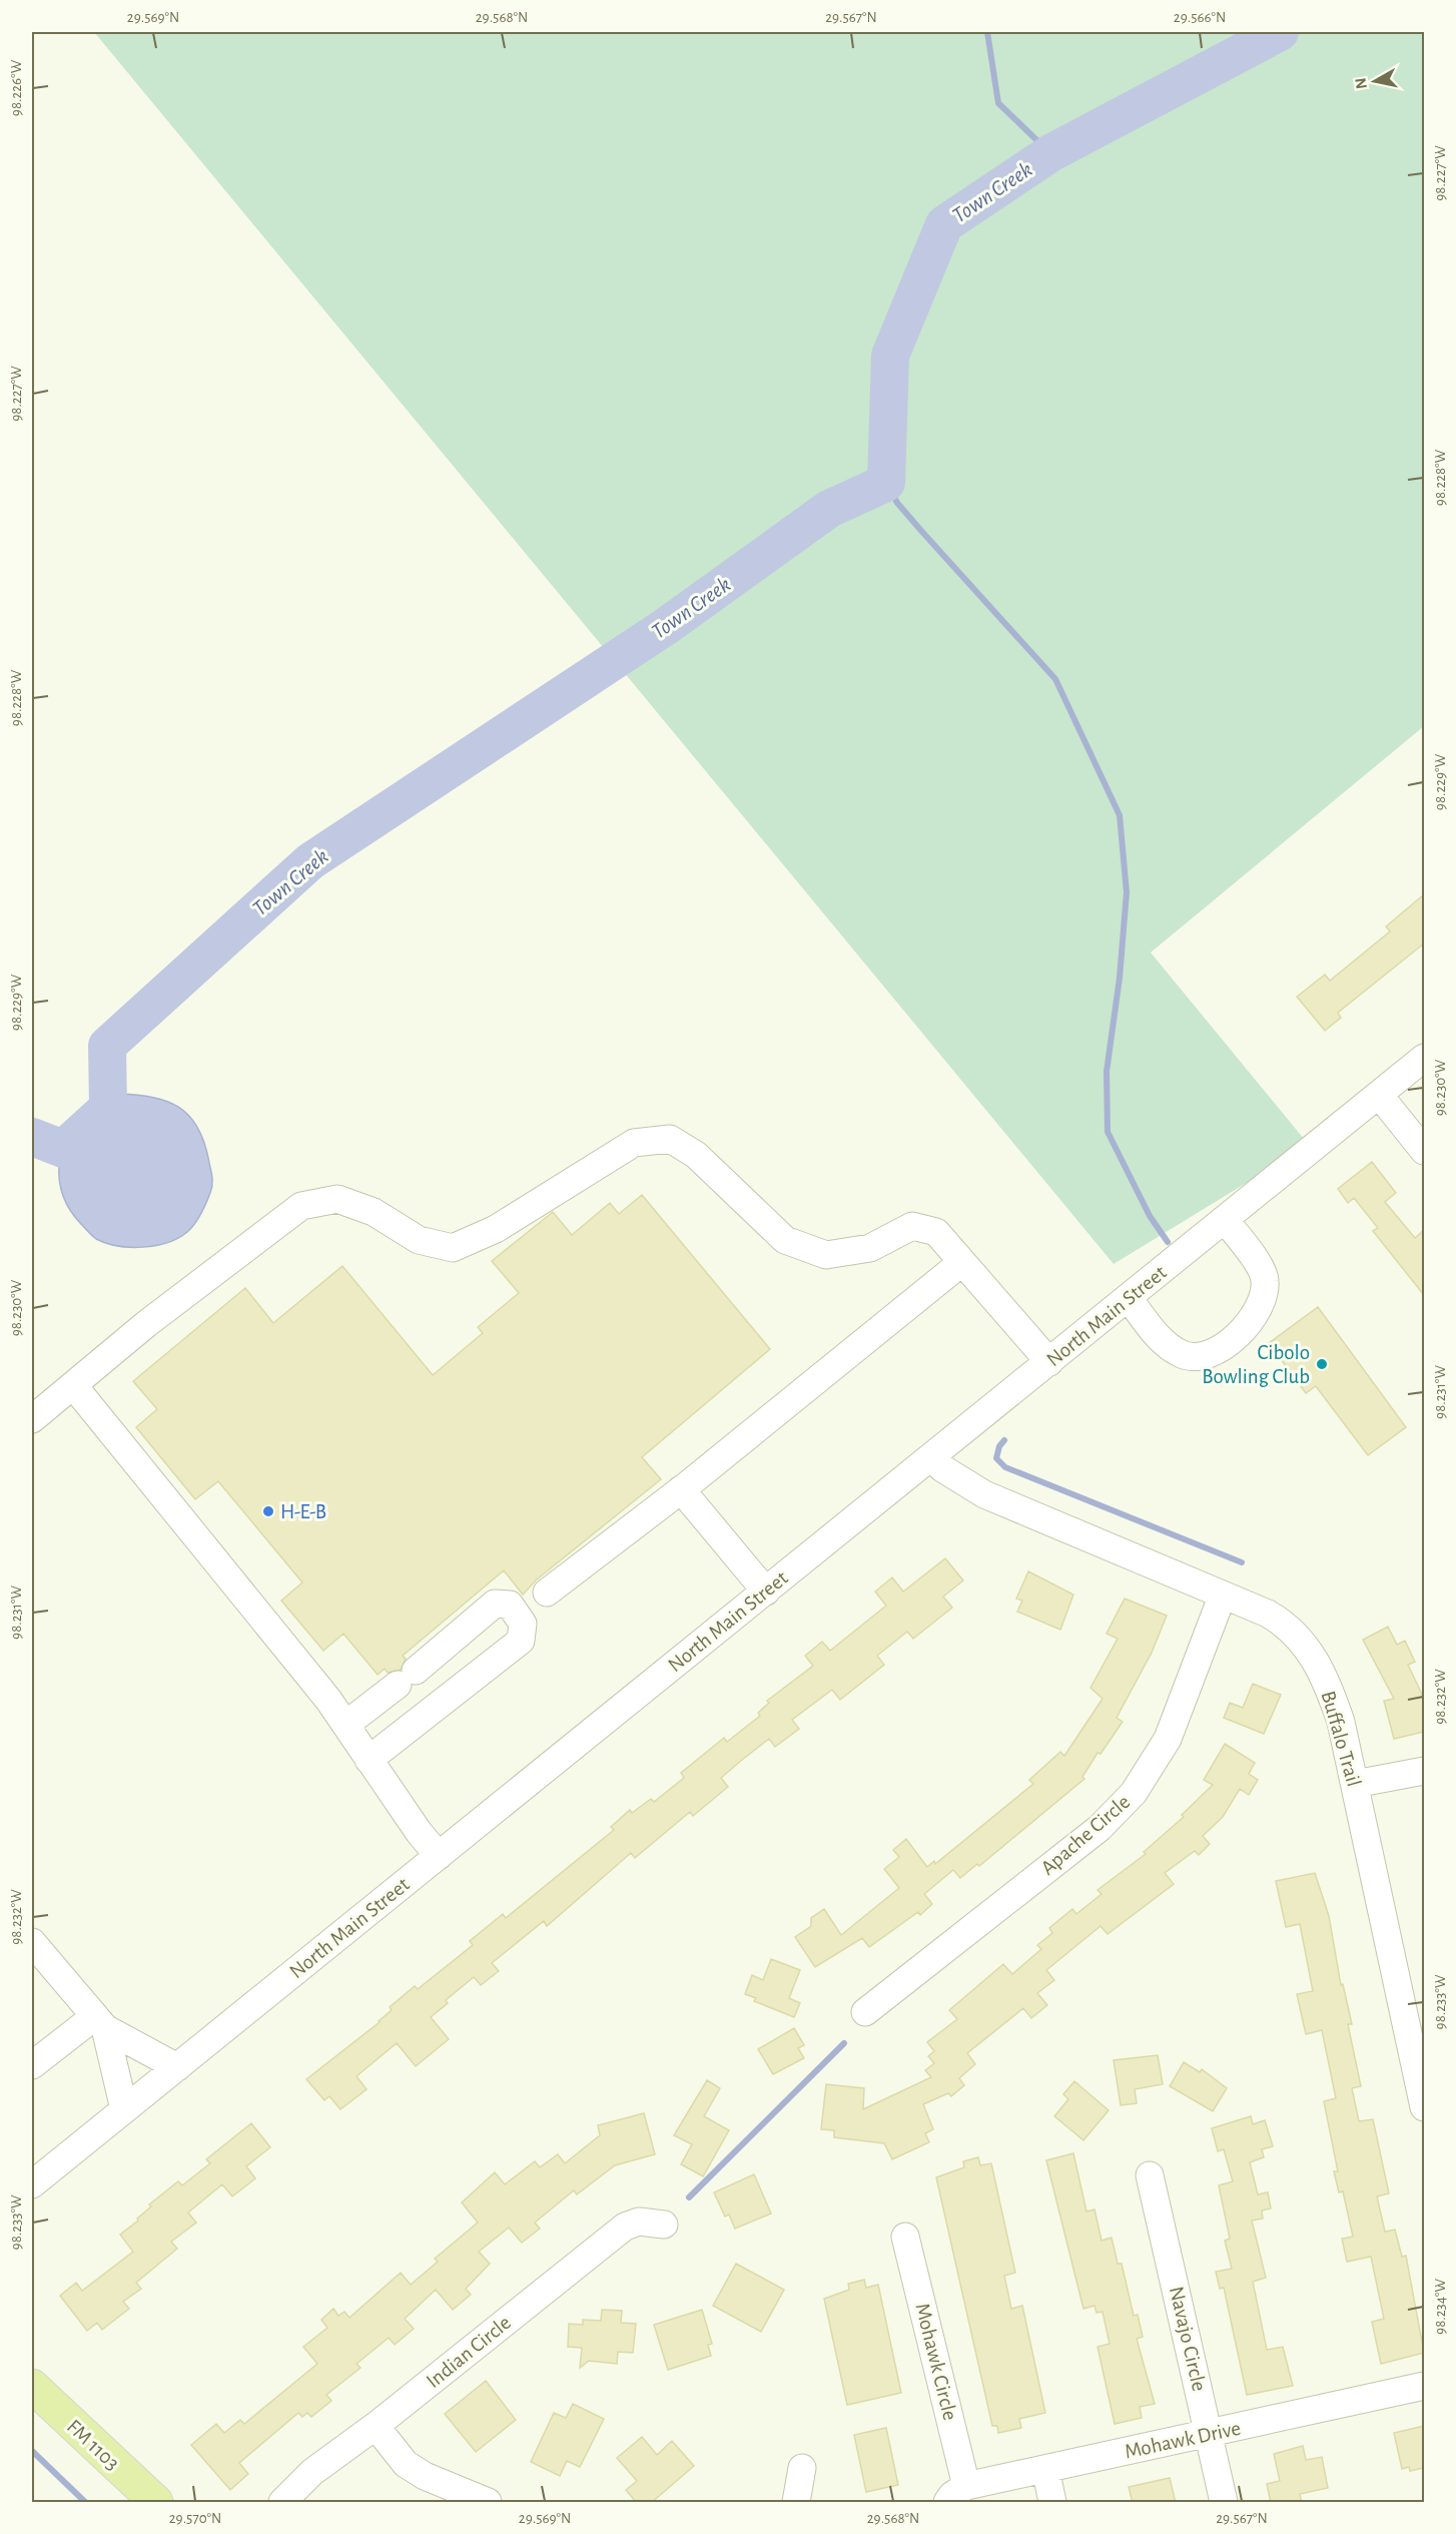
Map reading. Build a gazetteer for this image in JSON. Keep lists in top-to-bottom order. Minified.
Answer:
{"streets":{"main road":["FM 1103"],"street":["North Main Street","Buffalo Trail","Apache Circle","Navajo Circle","Indian Circle","Mohawk Circle","Mohawk Drive"]},"crossings":[["North Main Street","Buffalo Trail"],["Buffalo Trail","Apache Circle"],["Navajo Circle","Mohawk Drive"],["Mohawk Circle","Mohawk Drive"]],"water":["Town Creek"],"places":["Cibolo Bowling Club","H-E-B"],"north":"left","coordinates":["29.569°N","29.568°N","29.567°N","29.566°N","98.226°W","98.227°W","98.228°W","98.229°W","98.230°W","98.231°W","98.232°W","98.233°W","98.234°W","29.570°N"]}
